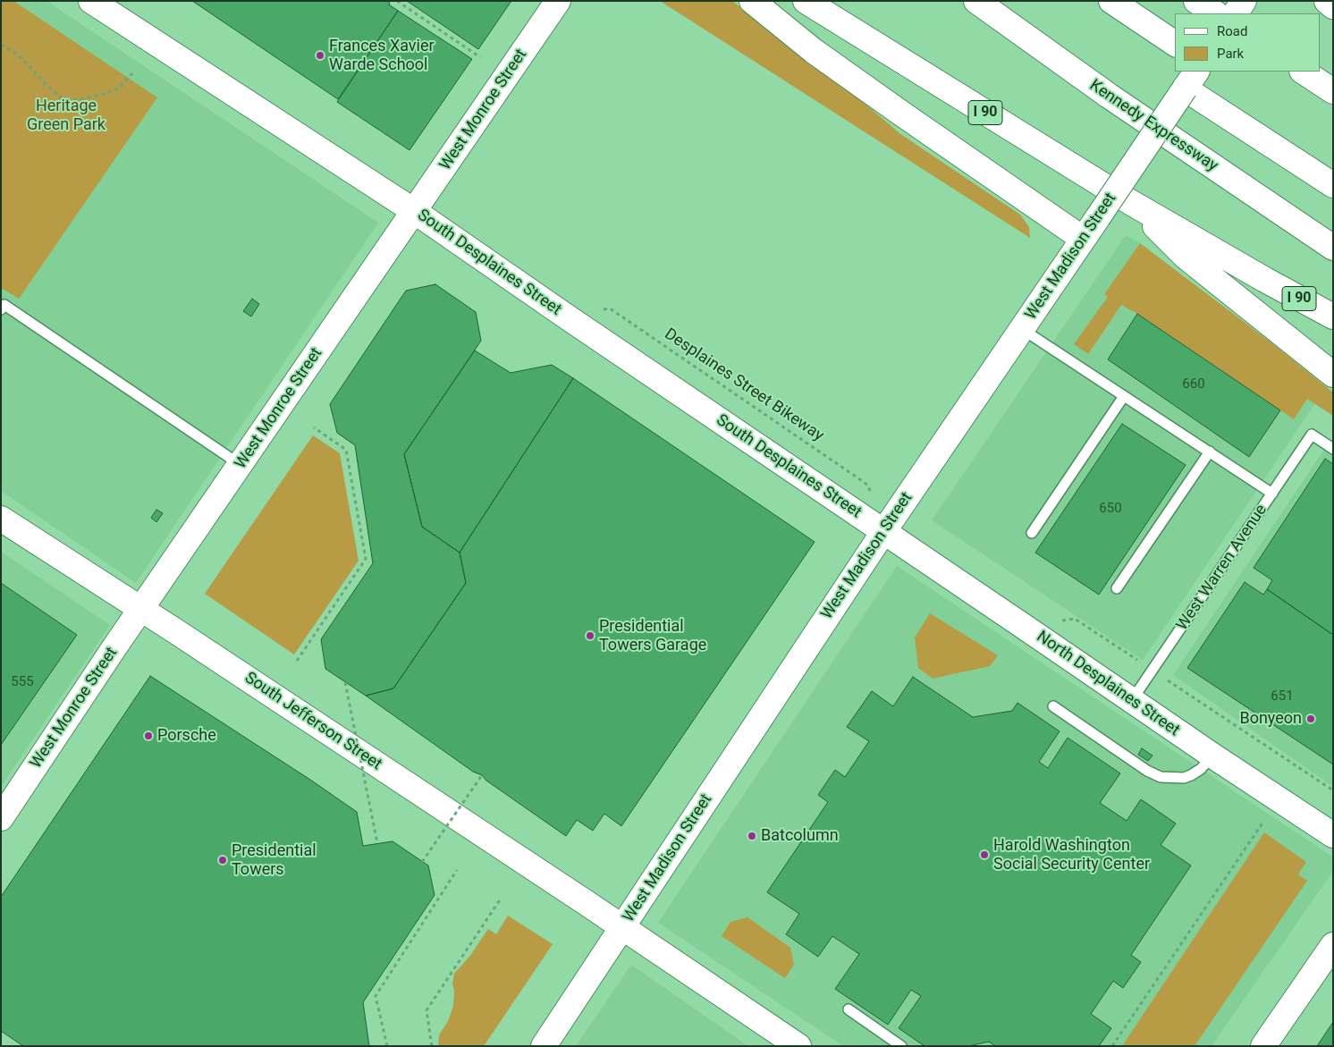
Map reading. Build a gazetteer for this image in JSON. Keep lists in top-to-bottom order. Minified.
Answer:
{"streets":{"main road":["West Monroe Street","I 90","Kennedy Expressway","West Madison Street","South Desplaines Street","North Desplaines Street","South Jefferson Street"],"lane":["West Warren Avenue"],"path":["Desplaines Street Bikeway"]},"crossings":[["West Monroe Street","South Desplaines Street"],["West Monroe Street","South Jefferson Street"],["West Madison Street","South Desplaines Street"],["West Madison Street","North Desplaines Street"],["West Madison Street","South Jefferson Street"],["South Desplaines Street","North Desplaines Street"],["West Warren Avenue","North Desplaines Street"]],"parks":["Heritage Green Park"],"places":["Frances Xavier Warde School","Presidential Towers Garage","Bonyeon","Porsche","Batcolumn","Harold Washington Social Security Center","Presidential Towers"],"house_numbers":["660","650","555","651"],"legend":["Road","Park"]}
